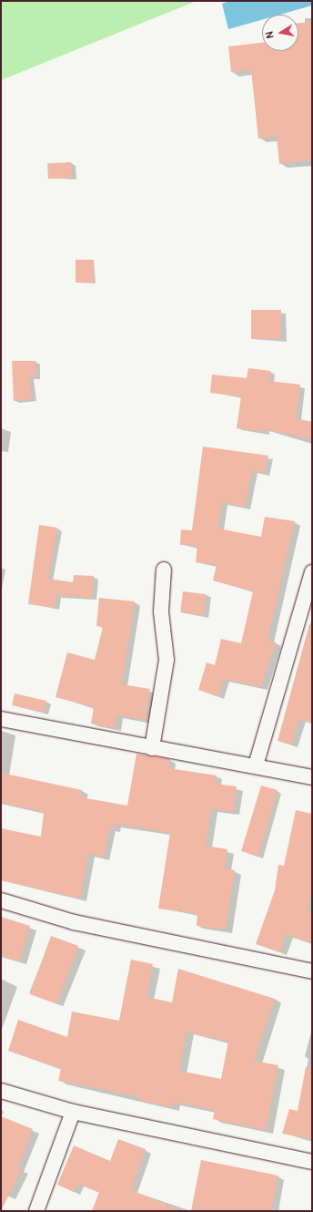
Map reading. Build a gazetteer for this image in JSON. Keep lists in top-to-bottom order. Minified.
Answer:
{"north":"left"}
